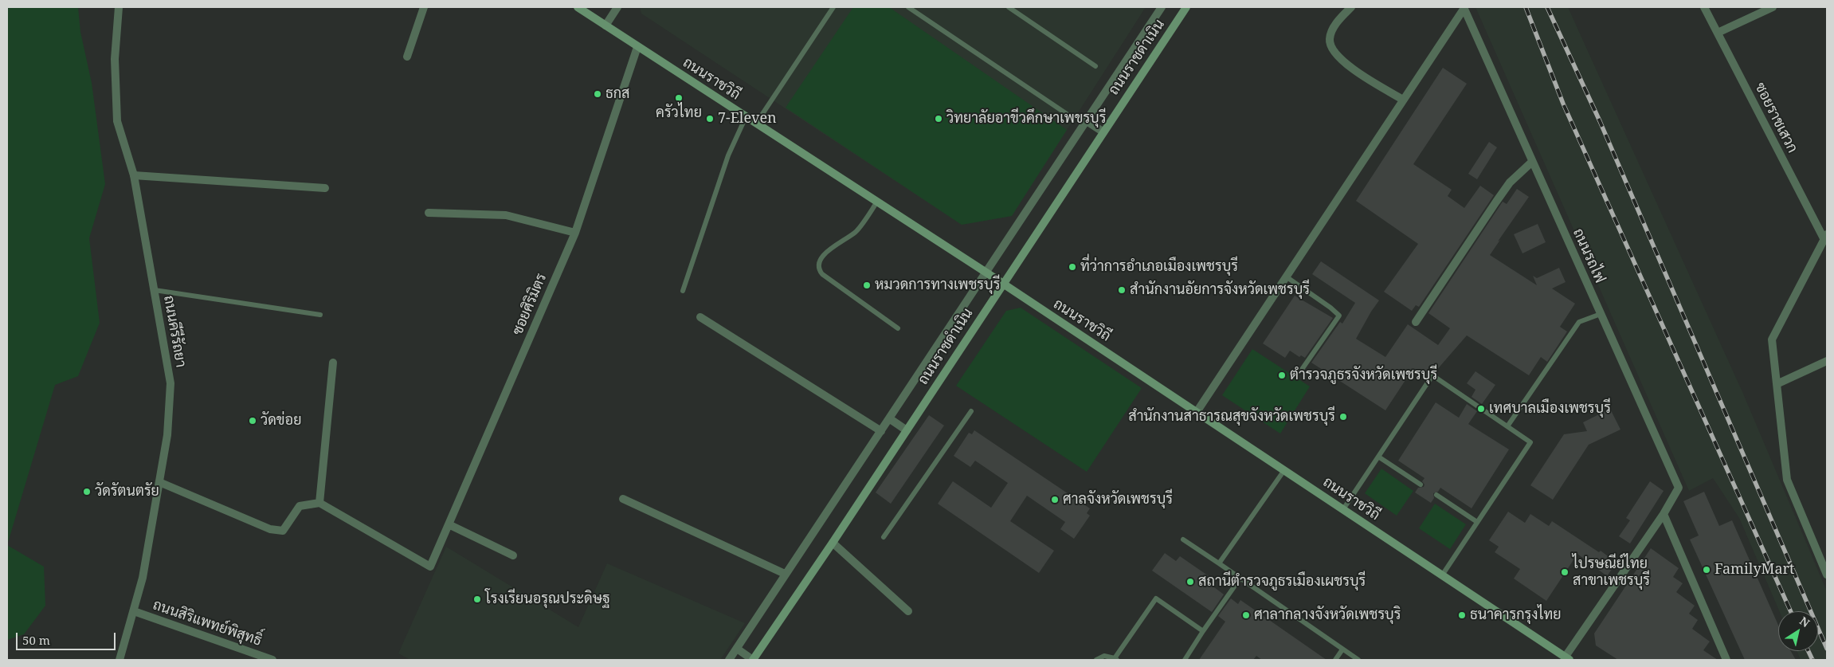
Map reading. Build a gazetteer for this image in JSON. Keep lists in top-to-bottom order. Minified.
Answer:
{"streets":{"main road":["ถนนราชดำเนิน","ถนนราชวิถี"],"street":["ซอยราชเสวก","ถนนรถไฟ","ซอยศิริมิตร","ถนนคีรีรัถยา","ถนนสิริแพทย์พิสุทธิ์"]},"crossings":[["ถนนราชดำเนิน","ถนนราชวิถี"],["ถนนราชวิถี","ถนนรถไฟ"],["ถนนราชวิถี","ซอยศิริมิตร"],["ถนนคีรีรัถยา","ถนนสิริแพทย์พิสุทธิ์"]],"places":["ธกส","ครัวไทย","7-Eleven","วิทยาลัยอาขีวคึกษาเพขรบุรี","ที่ว่าการอำเภอเมืองเพชรบุรี","หมวดการทางเพชรบุรี","สำนักงานอัยการจังหวัดเพชรบุรี","ตำรวจภูธรจังหวัดเพชรบุรี","เทศบาลเมืองเพชรบุรี","สำนักงานสาธารณสุขจังหวัดเพชรบุรี","วัดข่อย","วัดรัตนตรัย","ศาลจังหวัดเพชรบุรี","FamilyMart","ไปรษณีย์ไทย สาขาเพชรบุรี","สถานีตำรวจภูธรเมืองเผชรบุรี","โรงเรียนอรุณประดิษฐ","ศาลากลางจังหวัดเพชรบุริ","ธนาคารกรุงไทย"],"scale_bar":"50 m","north":"top right"}
